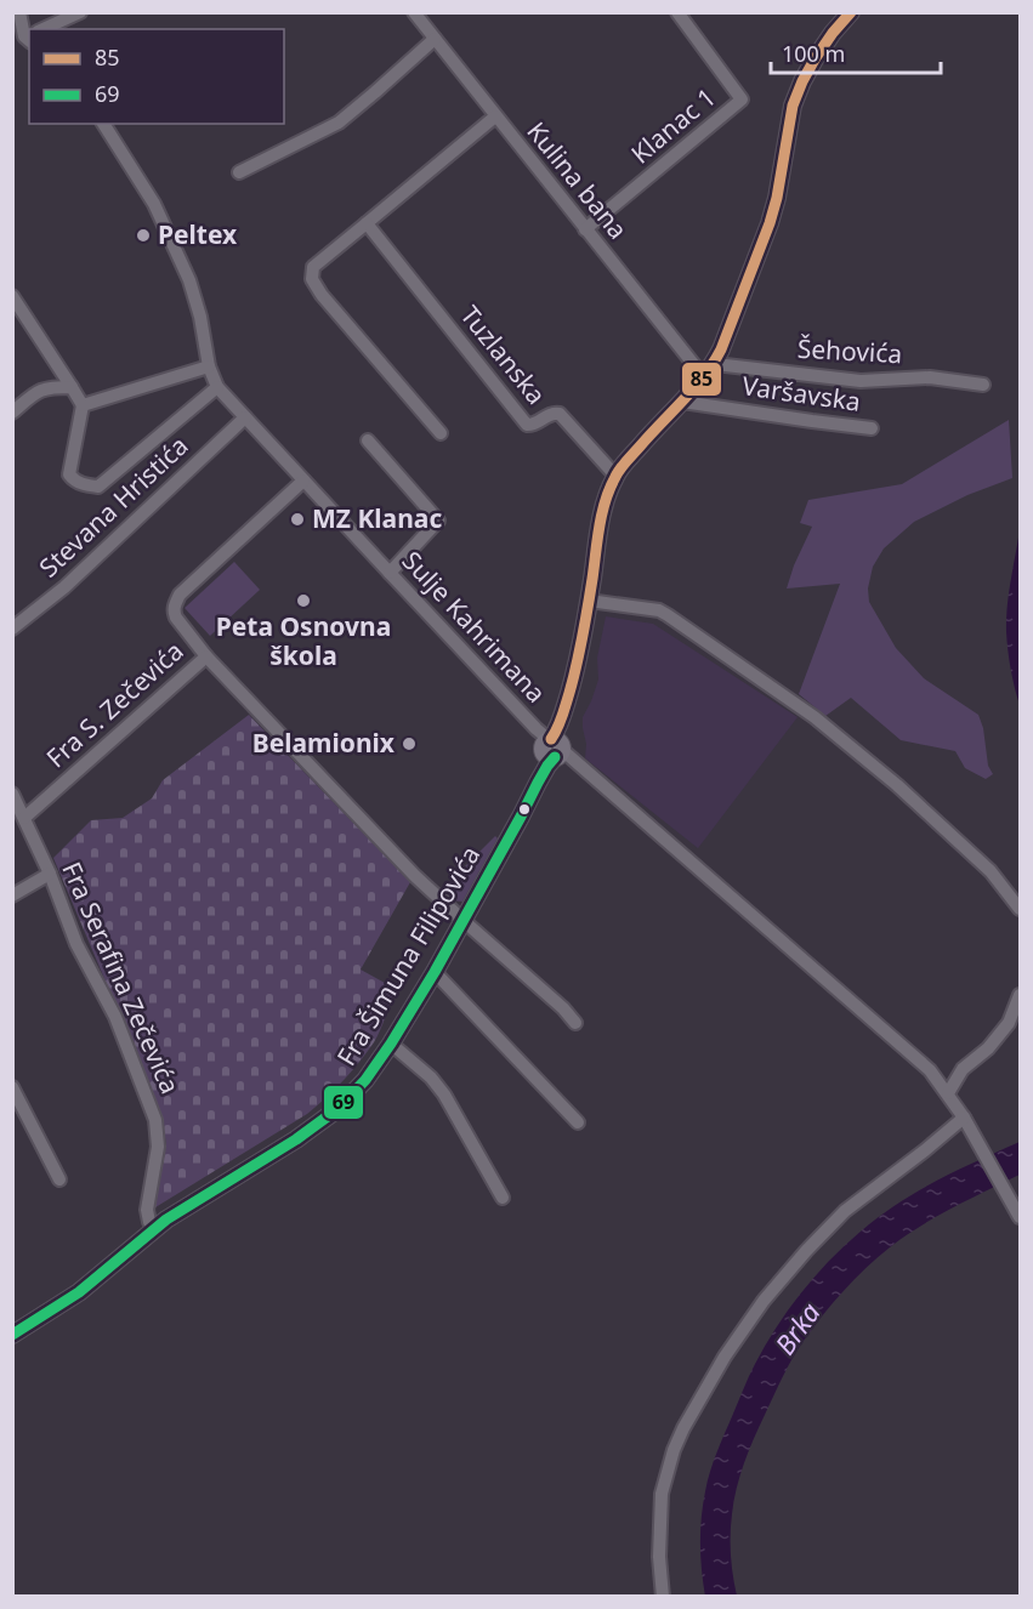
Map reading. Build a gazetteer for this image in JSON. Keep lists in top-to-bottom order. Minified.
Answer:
{"streets":{"main road":["Fra Šimuna Filipovića"],"street":["Klanac 1","Kulina bana","Šehovića","Tuzlanska","Varšavska","Stevana Hristića","Sulje Kahrimana","Fra S. Zečevića","Fra Serafina Zečevića"]},"crossings":[["Klanac 1","Kulina bana"],["Kulina bana","Šehovića"],["Tuzlanska","Fra Šimuna Filipovića"],["Stevana Hristića","Sulje Kahrimana"],["Sulje Kahrimana","Fra Šimuna Filipovića"],["Fra S. Zečevića","Fra Serafina Zečevića"],["Fra Šimuna Filipovića","Fra Serafina Zečevića"]],"water":["Brka"],"places":["Peltex","MZ Klanac","Peta Osnovna škola","Belamionix"],"lines":["transit line 85","transit line 69"],"legend":["85","69"],"scale_bar":"100 m"}
